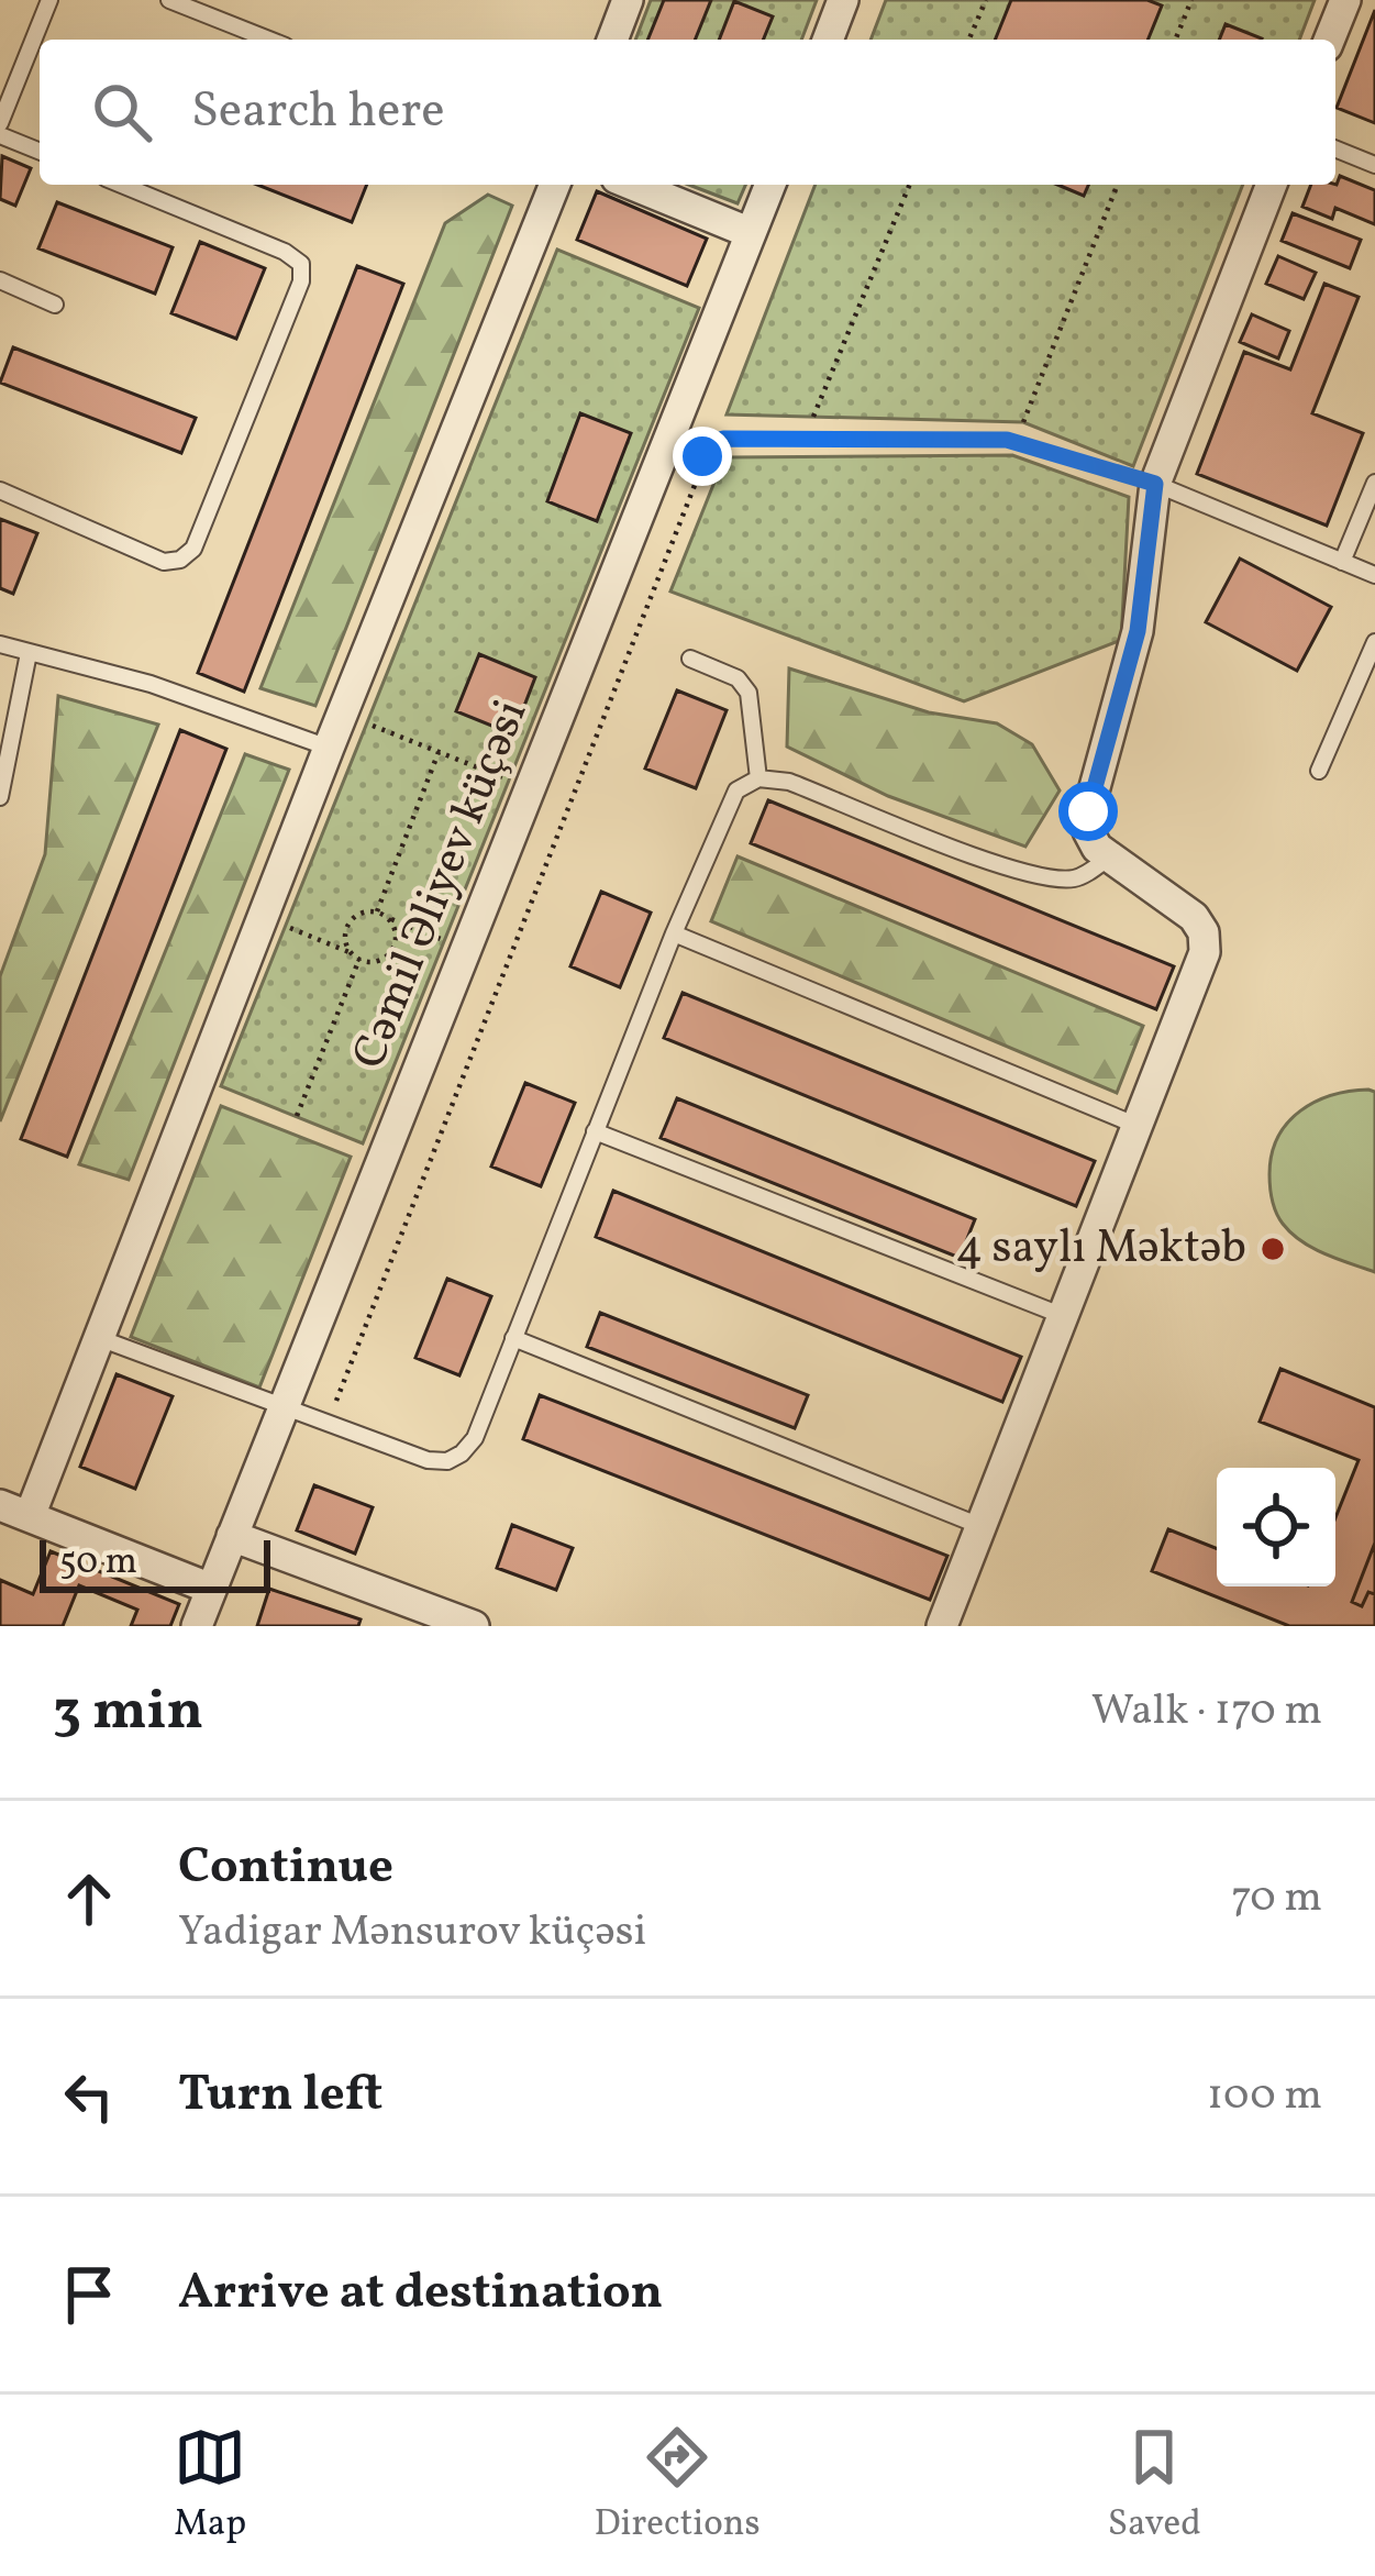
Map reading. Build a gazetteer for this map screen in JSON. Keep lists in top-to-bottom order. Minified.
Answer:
{"streets":{"street":["Cəmil Əliyev küçəsi"]},"places":["4 saylı Məktəb"],"scale_bar":"50 m","page":{"search":"Search here","scale":"50 m","heading":["3 min","Walk · 170 m"],"list":[["Continue","Yadigar Mənsurov küçəsi","70 m"],["Turn left","100 m"],"Arrive at destination"],"nav":["Map","Directions","Saved"]}}
